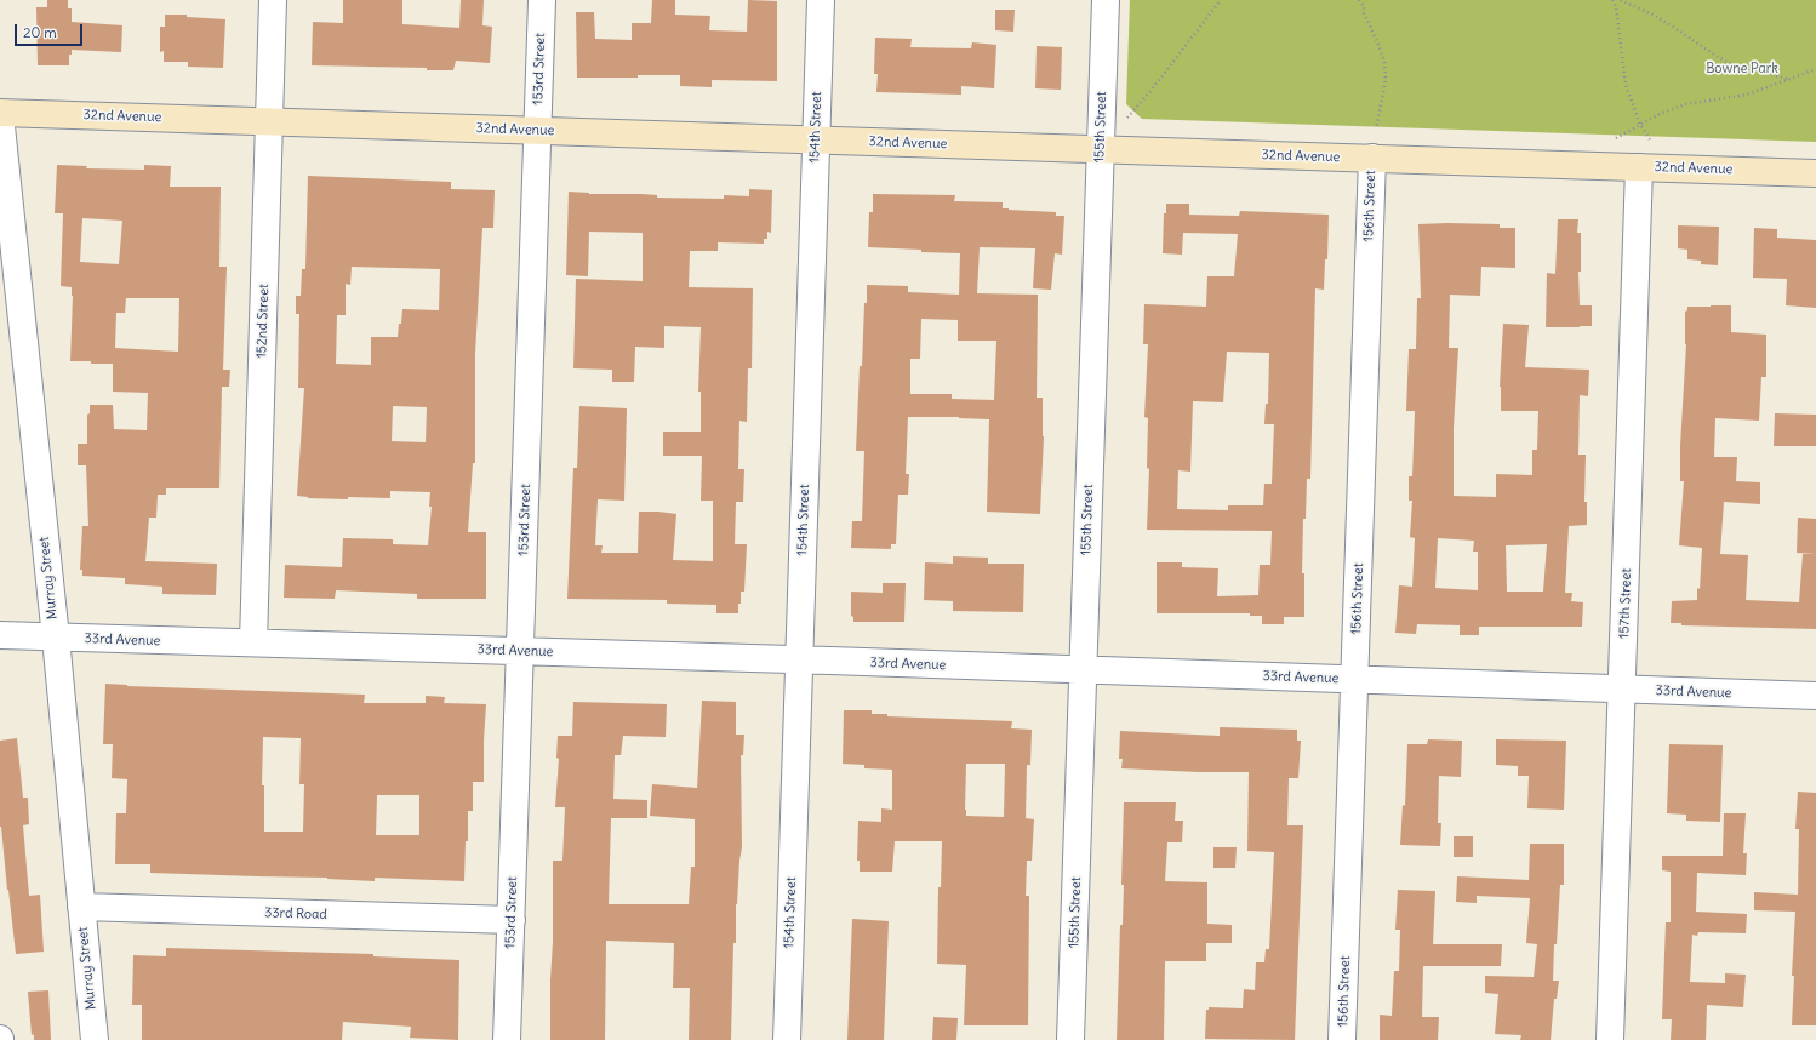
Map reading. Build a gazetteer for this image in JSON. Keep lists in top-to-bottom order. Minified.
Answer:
{"streets":{"street":["153rd Street","32nd Avenue","154th Street","155th Street","156th Street","152nd Street","Murray Street","157th Street","33rd Avenue","33rd Road"]},"crossings":[["153rd Street","32nd Avenue"],["153rd Street","33rd Avenue"],["153rd Street","33rd Road"],["32nd Avenue","154th Street"],["32nd Avenue","155th Street"],["32nd Avenue","156th Street"],["32nd Avenue","152nd Street"],["32nd Avenue","Murray Street"],["32nd Avenue","157th Street"],["154th Street","33rd Avenue"],["155th Street","33rd Avenue"],["156th Street","33rd Avenue"],["152nd Street","33rd Avenue"],["Murray Street","33rd Avenue"],["Murray Street","33rd Road"],["157th Street","33rd Avenue"]],"parks":["Bowne Park"],"scale_bar":"20 m"}
